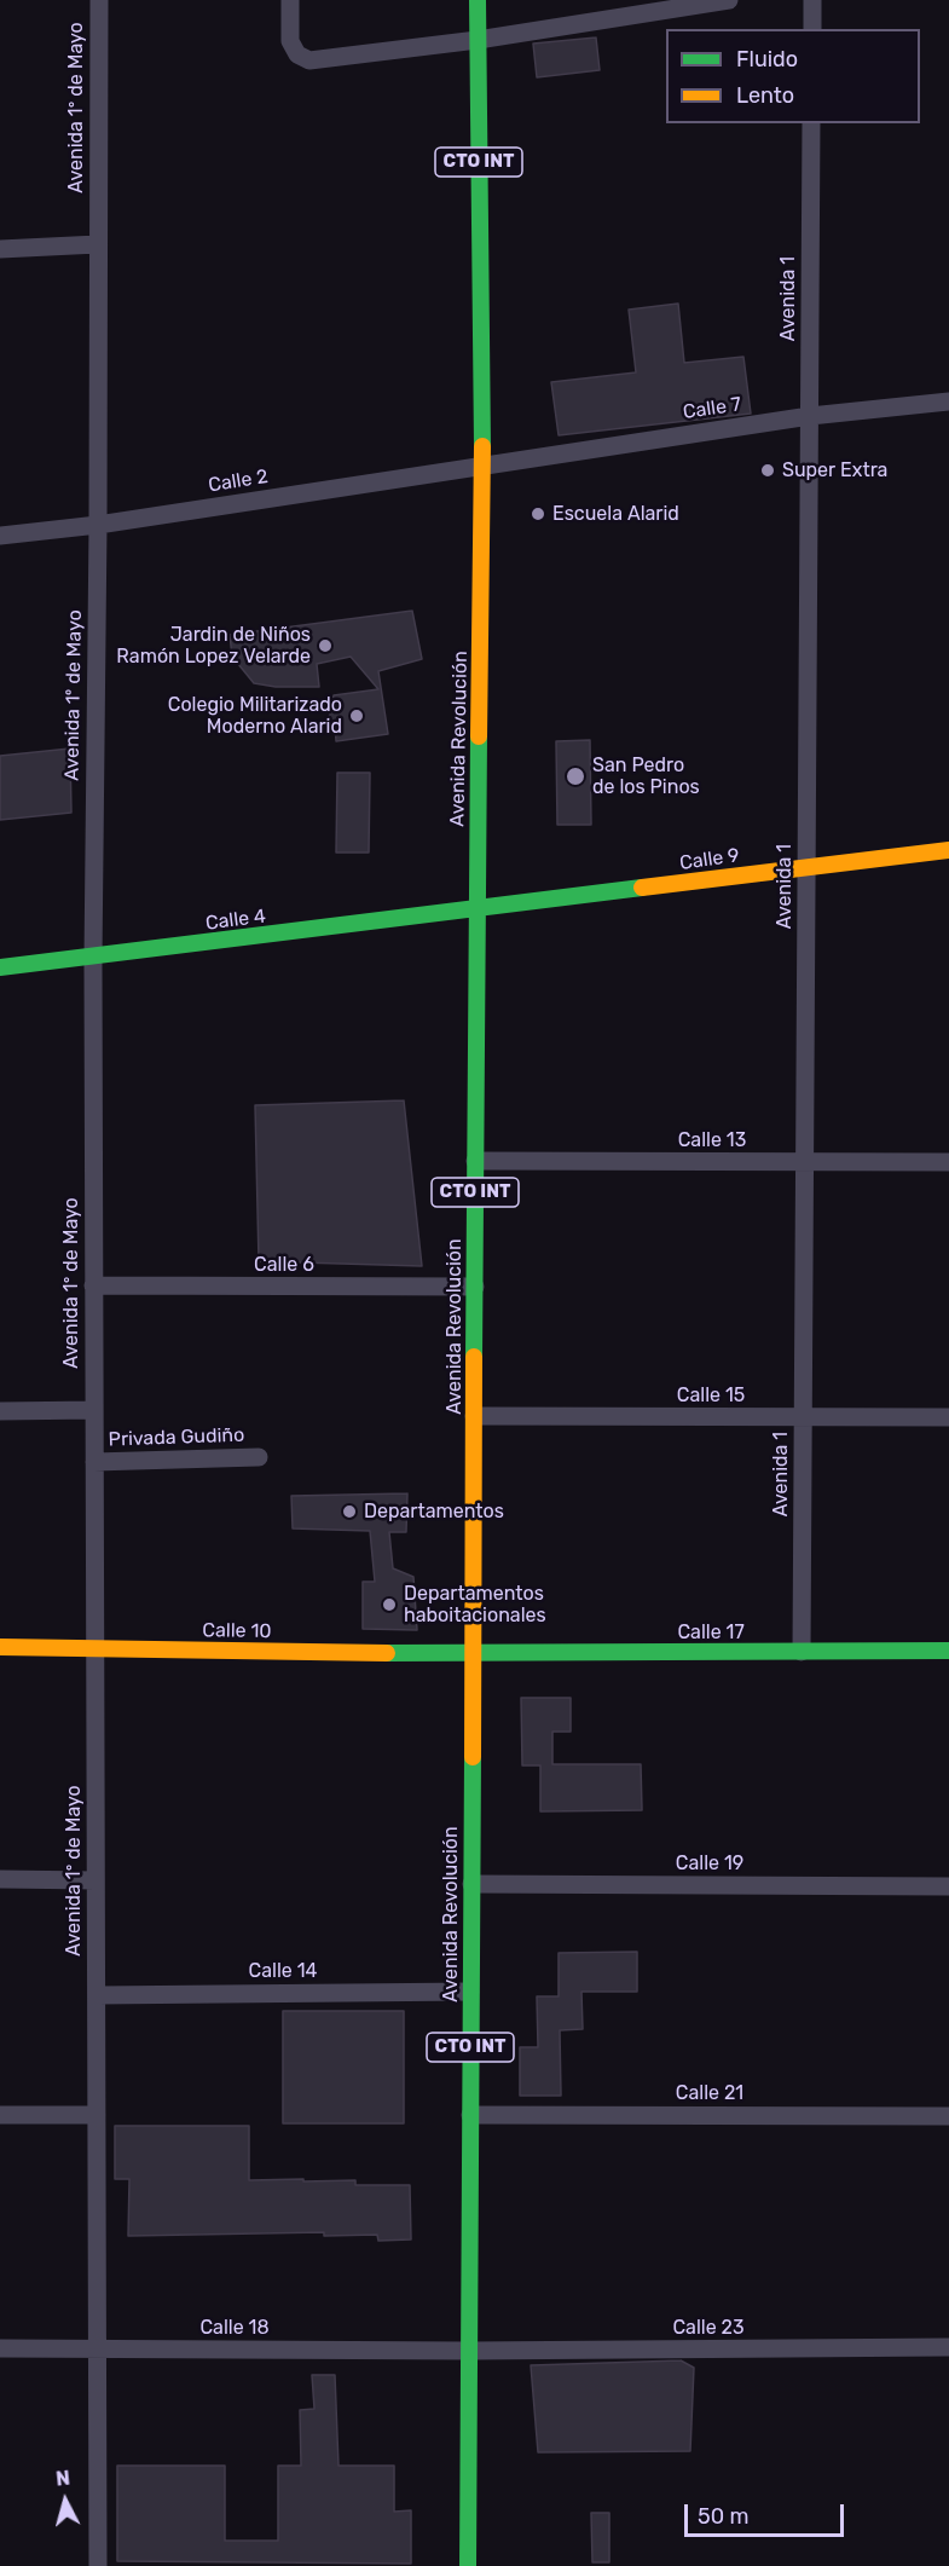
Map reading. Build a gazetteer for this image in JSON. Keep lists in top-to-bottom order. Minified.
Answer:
{"streets":{"main road":["CTO INT","Avenida Revolución","Calle 9","Calle 4","Calle 10","Calle 17"],"street":["Avenida 1º de Mayo","Avenida 1","Calle 7","Calle 2","Calle 13","Calle 6","Calle 15","Privada Gudiño","Calle 19","Calle 14","Calle 21","Calle 18","Calle 23"]},"crossings":[["Avenida 1º de Mayo","Calle 2"],["Avenida 1º de Mayo","Calle 4"],["Avenida 1º de Mayo","Calle 6"],["Avenida 1º de Mayo","Privada Gudiño"],["Avenida 1º de Mayo","Calle 10"],["Avenida 1º de Mayo","Calle 14"],["Avenida 1º de Mayo","Calle 18"],["Avenida 1","Calle 7"],["Avenida 1","Calle 9"],["Avenida 1","Calle 13"],["Avenida 1","Calle 15"],["Avenida 1","Calle 17"],["Calle 7","Calle 2"],["Calle 7","Avenida Revolución"],["Calle 2","Avenida Revolución"],["Avenida Revolución","Calle 9"],["Avenida Revolución","Calle 4"],["Avenida Revolución","Calle 13"],["Avenida Revolución","Calle 6"],["Avenida Revolución","Calle 15"],["Avenida Revolución","Calle 10"],["Avenida Revolución","Calle 17"],["Avenida Revolución","Calle 19"],["Avenida Revolución","Calle 14"],["Avenida Revolución","Calle 21"],["Avenida Revolución","Calle 18"],["Avenida Revolución","Calle 23"],["Calle 9","Calle 4"],["Calle 10","Calle 17"],["Calle 18","Calle 23"]],"places":["Super Extra","Escuela Alarid","Jardin de Niños Ramón Lopez Velarde","Colegio Militarizado Moderno Alarid","San Pedro de los Pinos","Departamentos","Departamentos haboitacionales"],"legend":["Fluido","Lento"],"scale_bar":"50 m","north":"top"}
